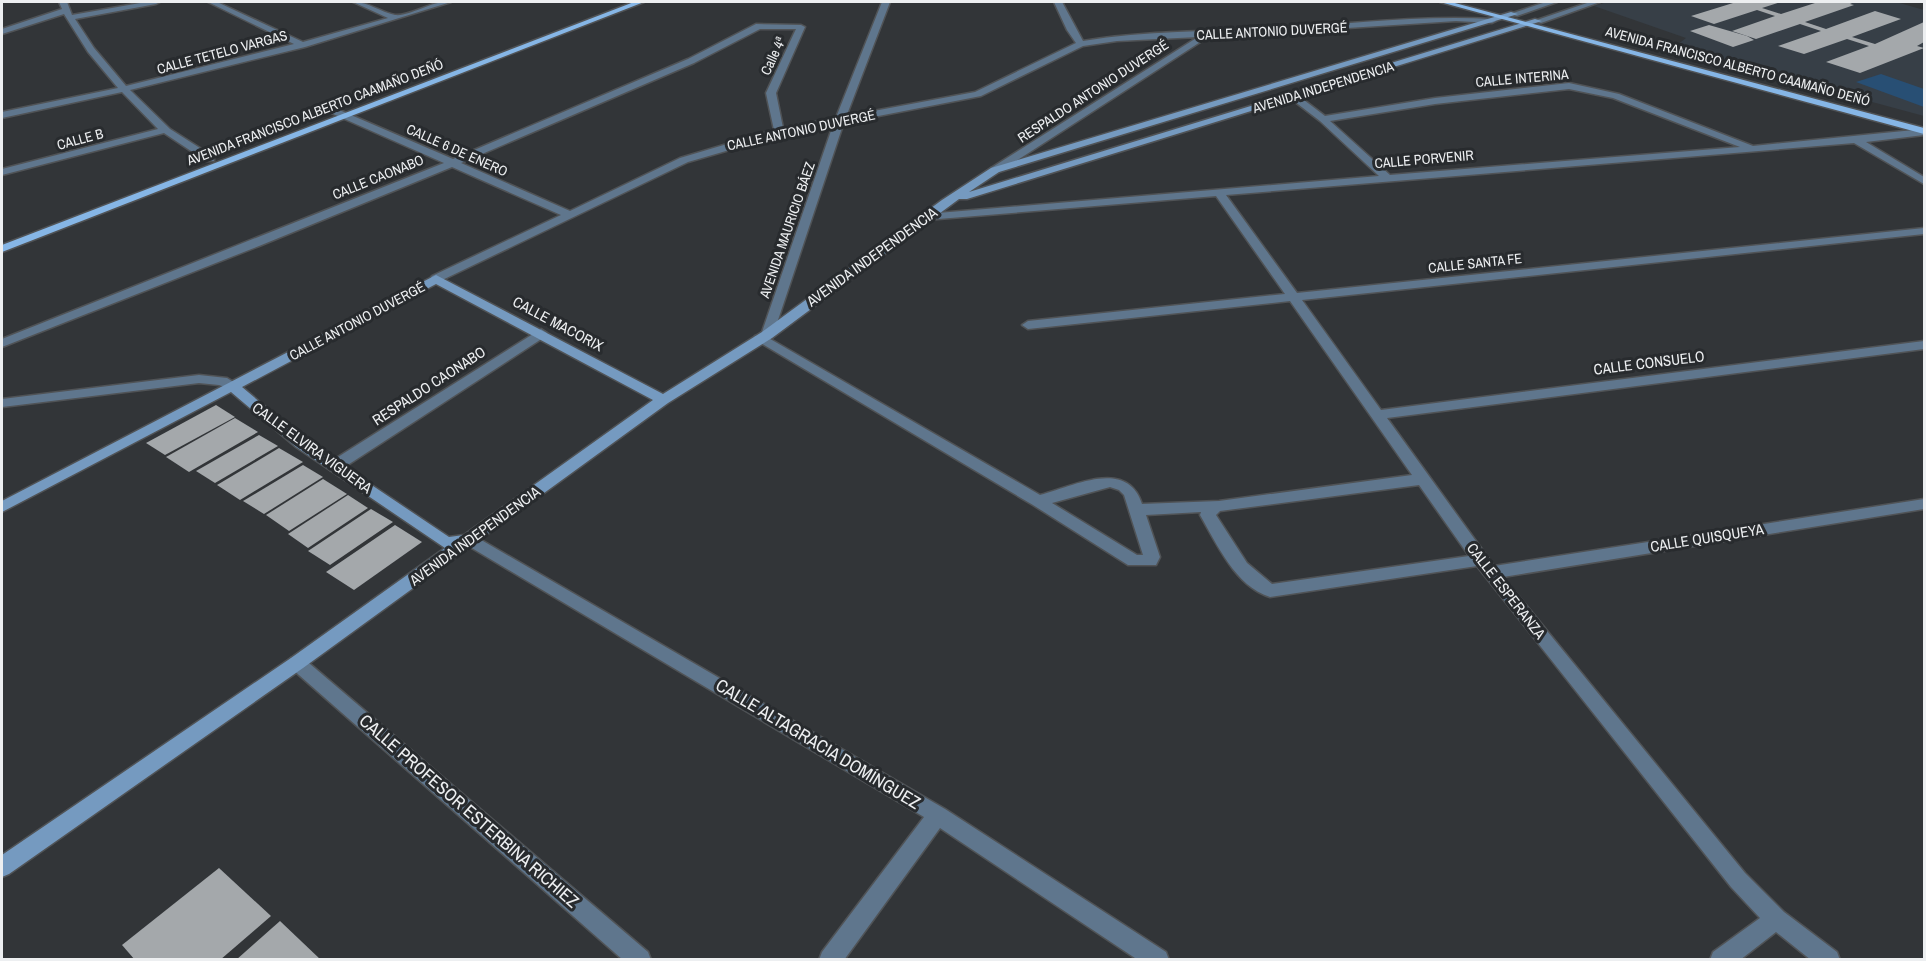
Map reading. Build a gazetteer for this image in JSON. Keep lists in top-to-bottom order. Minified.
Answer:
{"streets":{"main road":["CALLE ANTONIO DUVERGÉ","AVENIDA FRANCISCO ALBERTO CAAMAÑO DEÑÓ","AVENIDA INDEPENDENCIA","CALLE MACORIX","CALLE ELVIRA VIGUERA"],"street":["CALLE TETELO VARGAS","Calle 4ª","CALLE INTERINA","RESPALDO ANTONIO DUVERGÉ","CALLE B","CALLE 6 DE ENERO","CALLE PORVENIR","CALLE CAONABO","AVENIDA MAURICIO BÁEZ","CALLE SANTA FE","CALLE CONSUELO","RESPALDO CAONABO","CALLE QUISQUEYA","CALLE ESPERANZA","CALLE ALTAGRACIA DOMÍNGUEZ","CALLE PROFESOR ESTERBINA RICHIEZ"]},"crossings":[["CALLE ANTONIO DUVERGÉ","Calle 4ª"],["CALLE ANTONIO DUVERGÉ","AVENIDA INDEPENDENCIA"],["CALLE ANTONIO DUVERGÉ","RESPALDO ANTONIO DUVERGÉ"],["CALLE ANTONIO DUVERGÉ","CALLE 6 DE ENERO"],["CALLE ANTONIO DUVERGÉ","AVENIDA MAURICIO BÁEZ"],["CALLE ANTONIO DUVERGÉ","CALLE MACORIX"],["CALLE ANTONIO DUVERGÉ","CALLE ELVIRA VIGUERA"],["Calle 4ª","CALLE CAONABO"],["AVENIDA FRANCISCO ALBERTO CAAMAÑO DEÑÓ","AVENIDA INDEPENDENCIA"],["AVENIDA FRANCISCO ALBERTO CAAMAÑO DEÑÓ","CALLE 6 DE ENERO"],["AVENIDA FRANCISCO ALBERTO CAAMAÑO DEÑÓ","CALLE PORVENIR"],["CALLE INTERINA","CALLE PORVENIR"],["AVENIDA INDEPENDENCIA","RESPALDO ANTONIO DUVERGÉ"],["AVENIDA INDEPENDENCIA","CALLE PORVENIR"],["AVENIDA INDEPENDENCIA","AVENIDA MAURICIO BÁEZ"],["AVENIDA INDEPENDENCIA","CALLE MACORIX"],["AVENIDA INDEPENDENCIA","CALLE ELVIRA VIGUERA"],["AVENIDA INDEPENDENCIA","CALLE ALTAGRACIA DOMÍNGUEZ"],["AVENIDA INDEPENDENCIA","CALLE PROFESOR ESTERBINA RICHIEZ"],["CALLE 6 DE ENERO","CALLE CAONABO"],["CALLE PORVENIR","CALLE ESPERANZA"],["CALLE SANTA FE","CALLE ESPERANZA"],["CALLE MACORIX","RESPALDO CAONABO"],["CALLE CONSUELO","CALLE ESPERANZA"],["RESPALDO CAONABO","CALLE ELVIRA VIGUERA"],["CALLE ELVIRA VIGUERA","CALLE ALTAGRACIA DOMÍNGUEZ"],["CALLE QUISQUEYA","CALLE ESPERANZA"]]}
